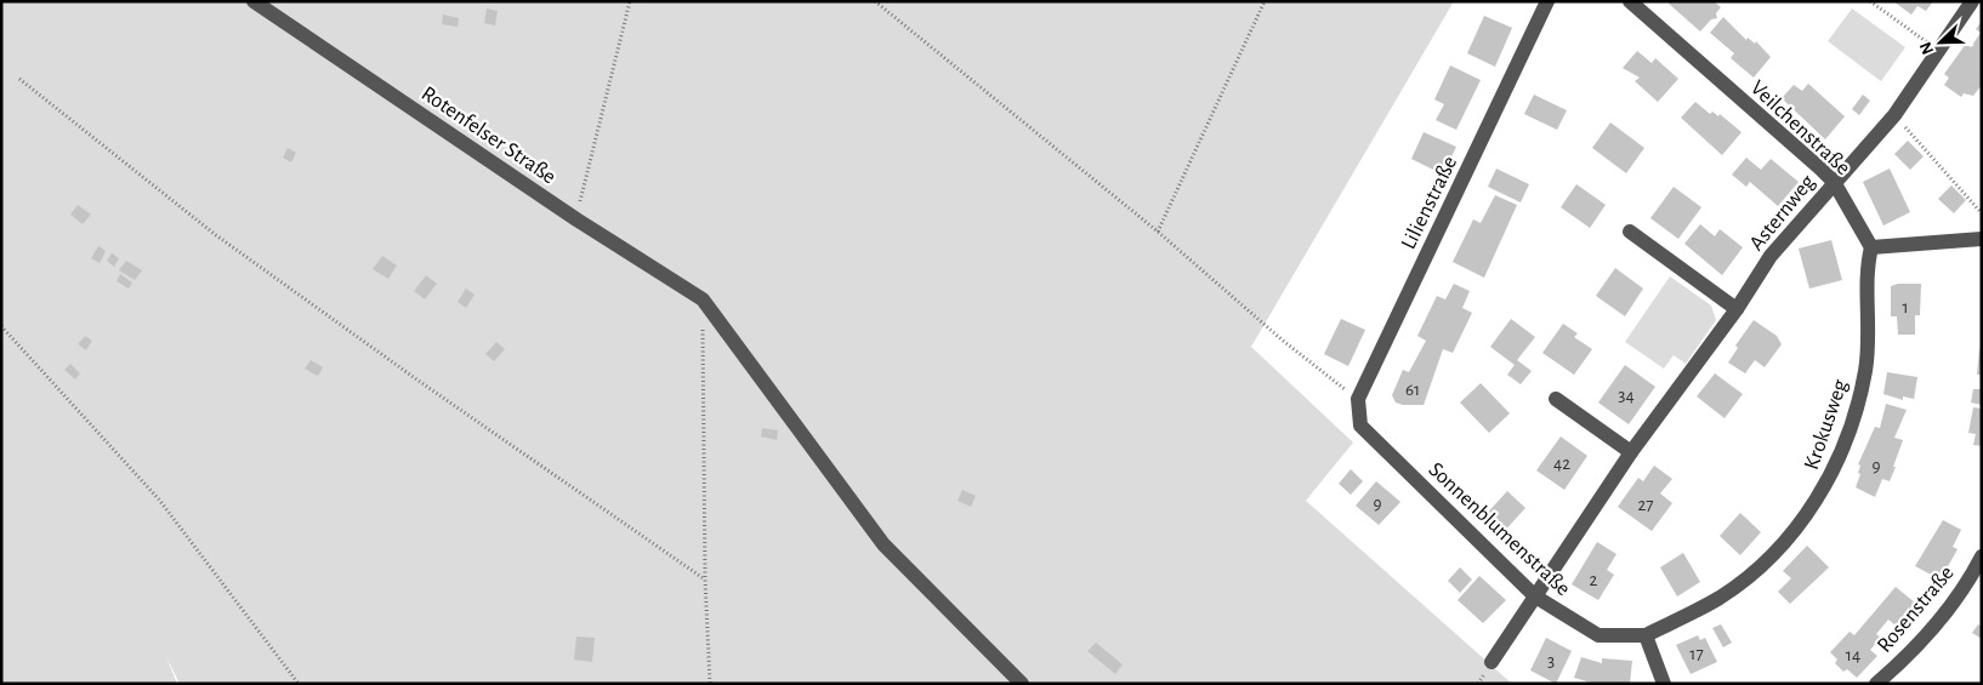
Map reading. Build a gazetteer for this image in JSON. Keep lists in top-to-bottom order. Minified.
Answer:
{"streets":{"street":["Veilchenstraße","Rotenfelser Straße","Lilienstraße","Asternweg","Krokusweg","Sonnenblumenstraße","Rosenstraße"]},"crossings":[["Veilchenstraße","Asternweg"],["Veilchenstraße","Krokusweg"],["Lilienstraße","Sonnenblumenstraße"],["Asternweg","Sonnenblumenstraße"],["Krokusweg","Sonnenblumenstraße"]],"house_numbers":["1","61","34","42","9","9","27","2","17","14","3"],"north":"bottom left"}
